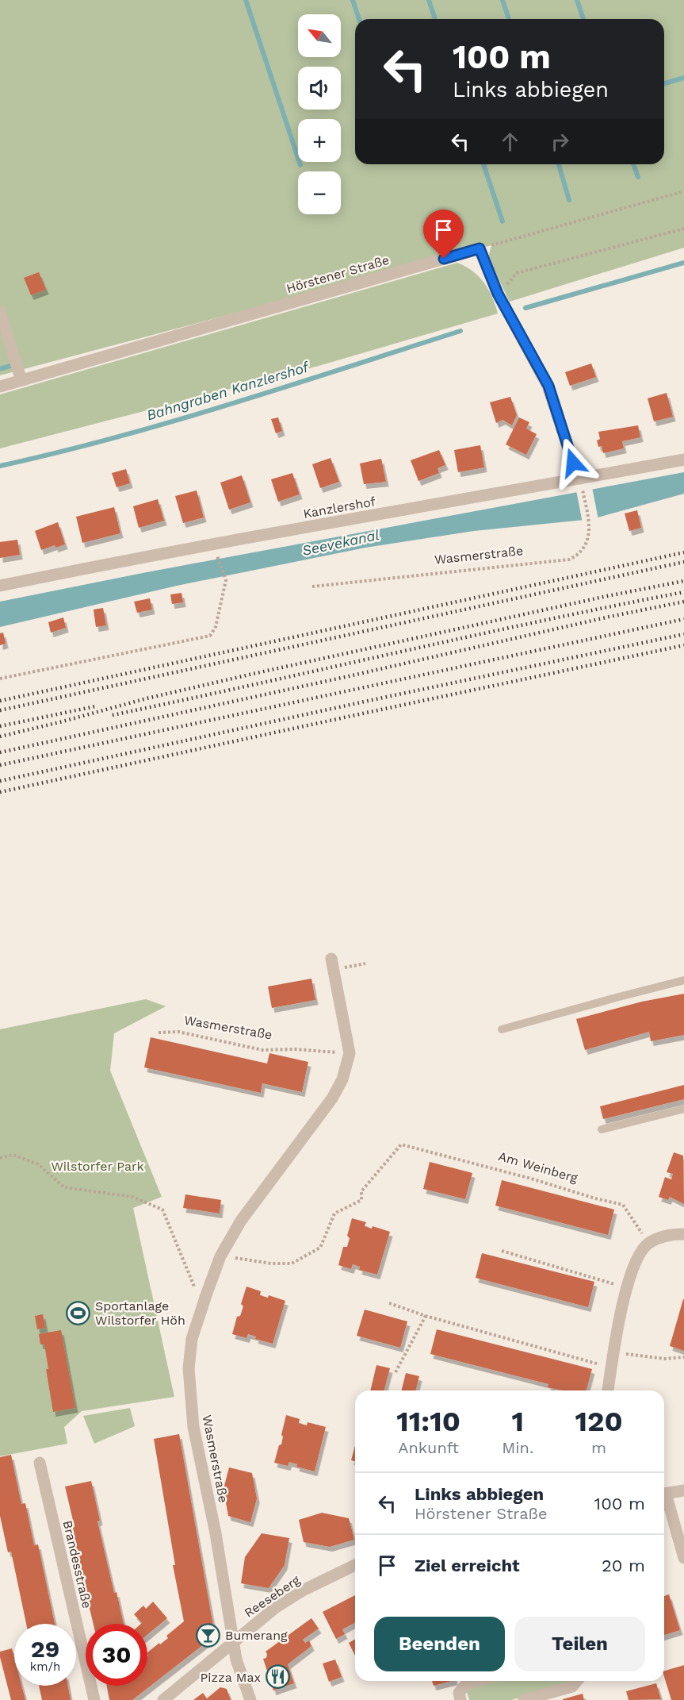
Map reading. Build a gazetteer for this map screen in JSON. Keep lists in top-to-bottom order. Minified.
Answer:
{"streets":{"street":["Hörstener Straße","Kanzlershof","Wasmerstraße","Brandesstraße","Reeseberg"],"path":["Am Weinberg"]},"crossings":[["Kanzlershof","Wasmerstraße"],["Wasmerstraße","Am Weinberg"],["Wasmerstraße","Reeseberg"]],"water":["Bahngraben Kanzlershof","Seevekanal"],"parks":["Wilstorfer Park"],"places":{"sports":["Sportanlage Wilstorfer Höh"],"bar":["Bumerang"],"restaurant":["Pizza Max"]},"north":"top left","page":{"map_buttons":["+","−"],"turn":["100 m","Links abbiegen"],"eta":["11:10","Ankunft","1","Min.","120","m"],"list":[{"name":"Links abbiegen","note":"Hörstener Straße","value":"100 m"},{"name":"Ziel erreicht","value":"20 m"}],"buttons":["Beenden","Teilen"],"speed":"29 km/h","limit":"30"}}
